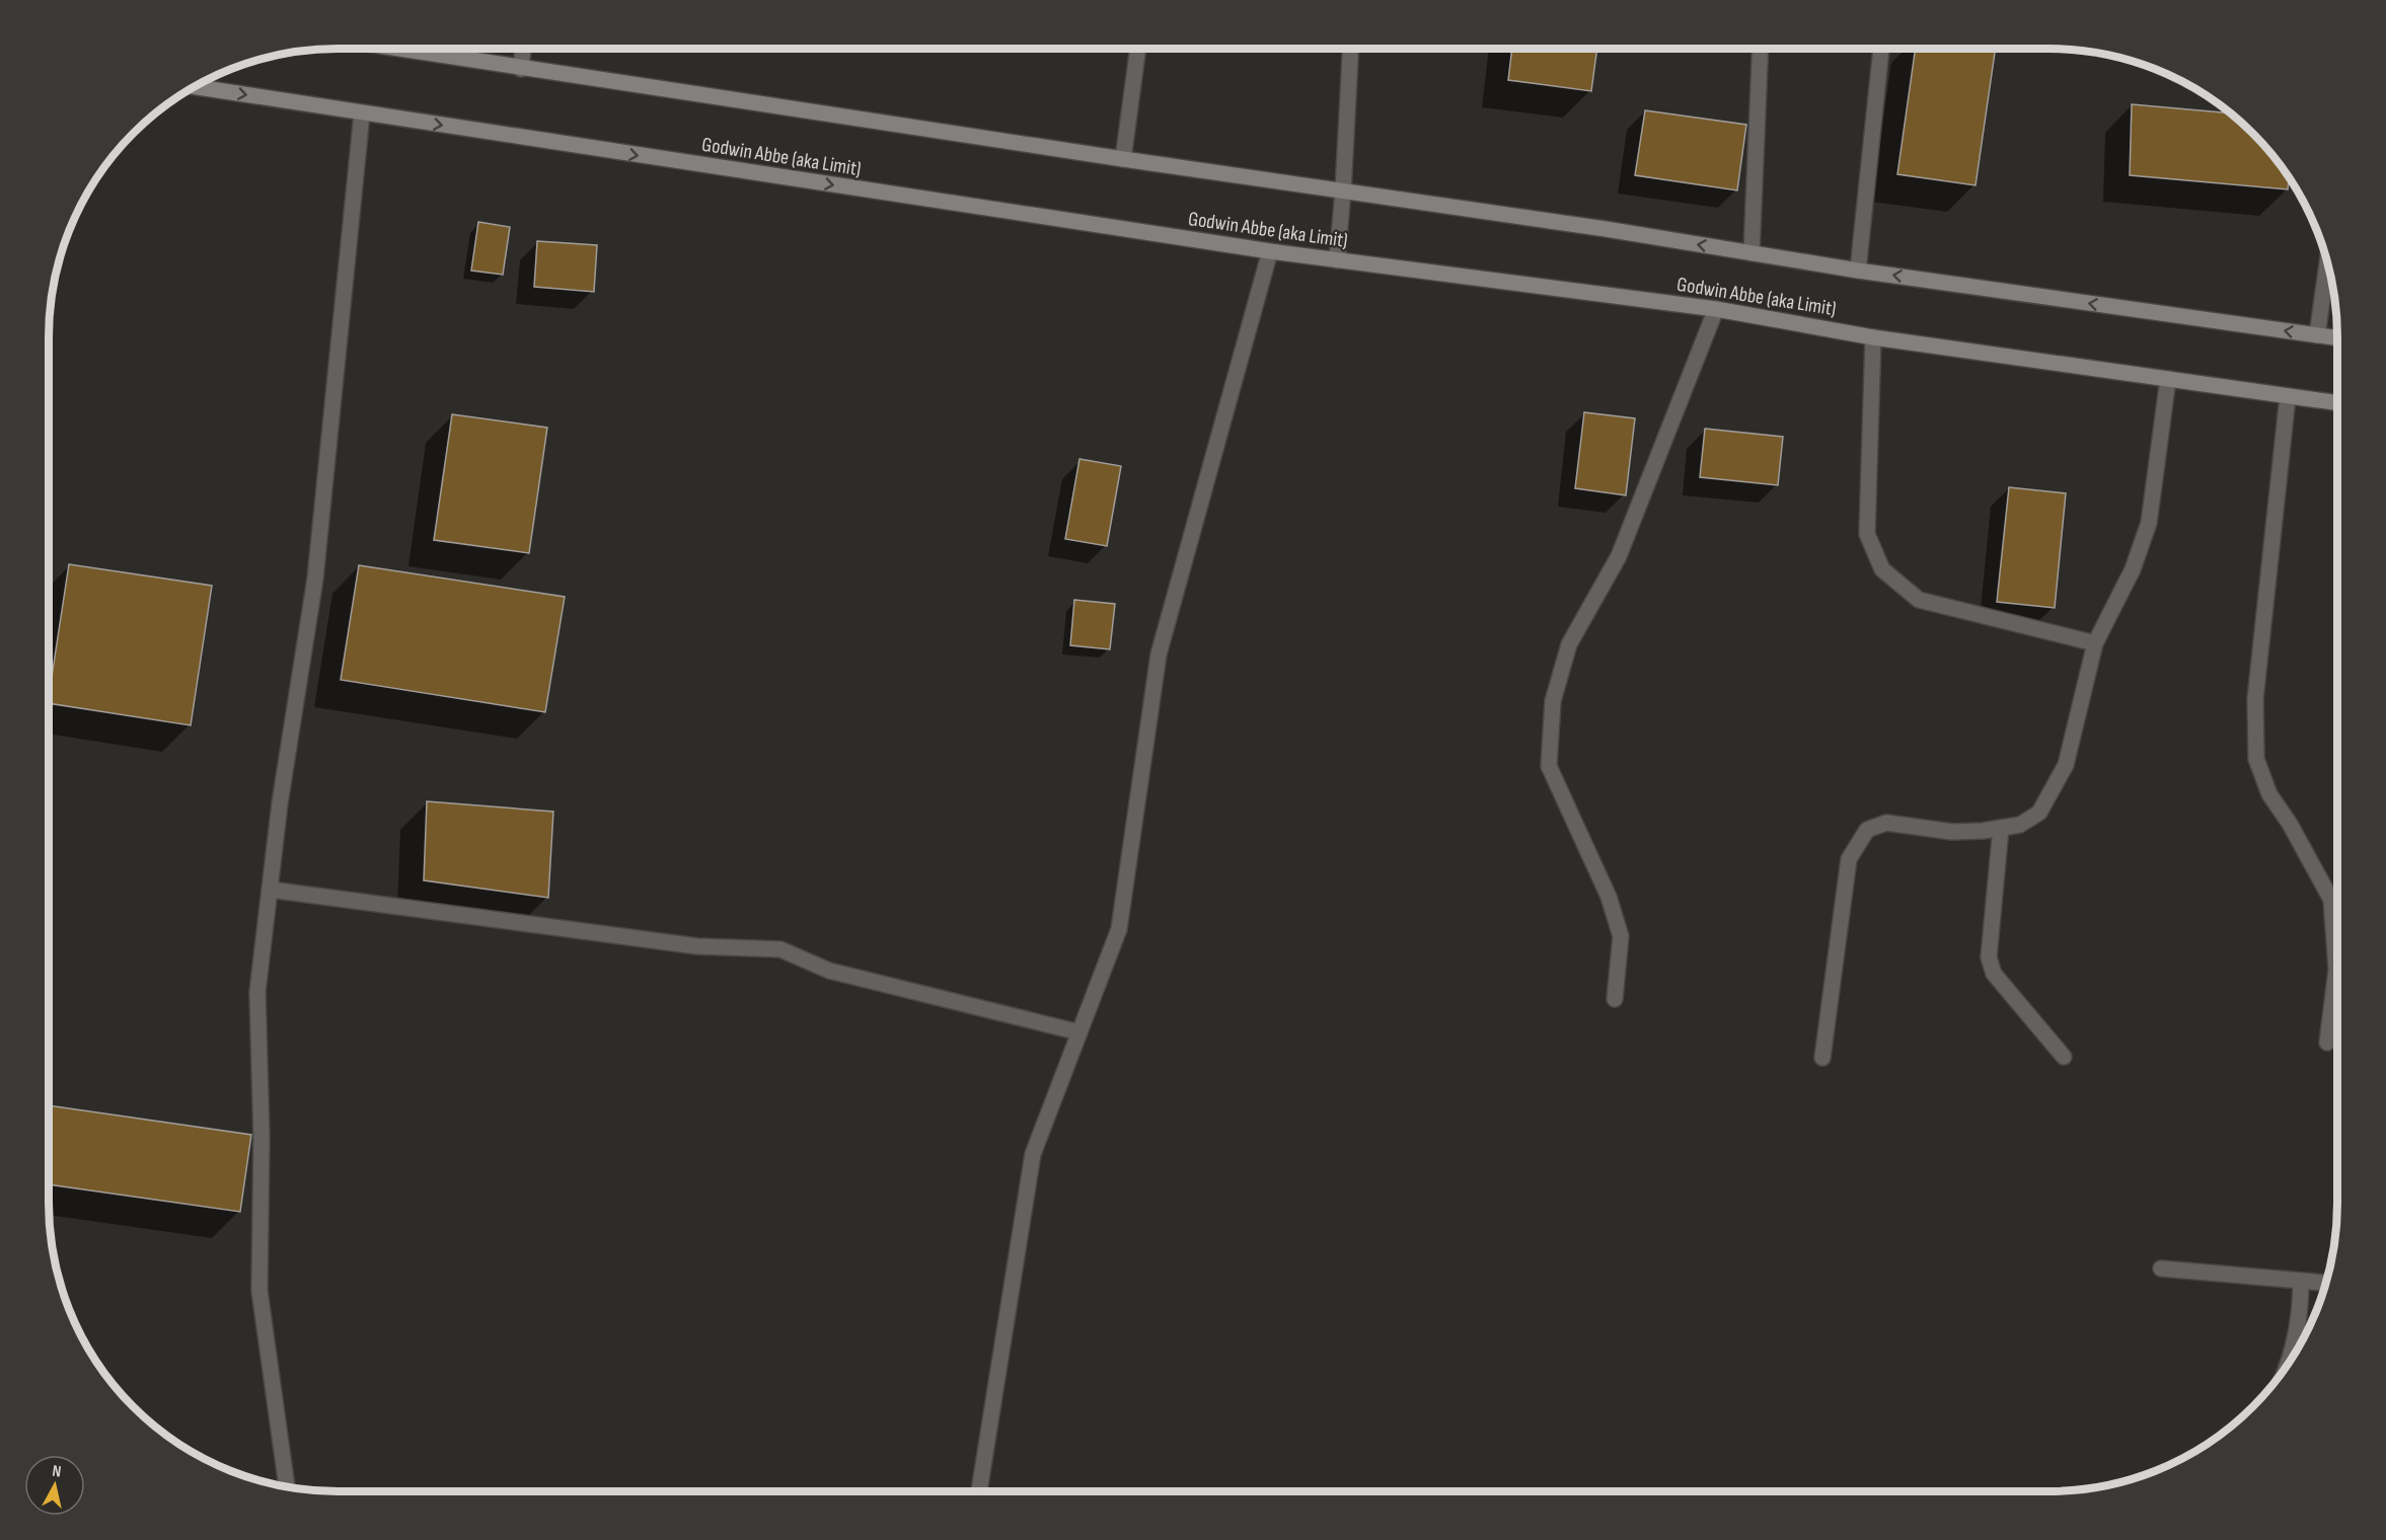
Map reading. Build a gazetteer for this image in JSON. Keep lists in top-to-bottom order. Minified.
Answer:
{"streets":{"street":["Godwin Abbe (aka Limit)"]},"north":"top"}
